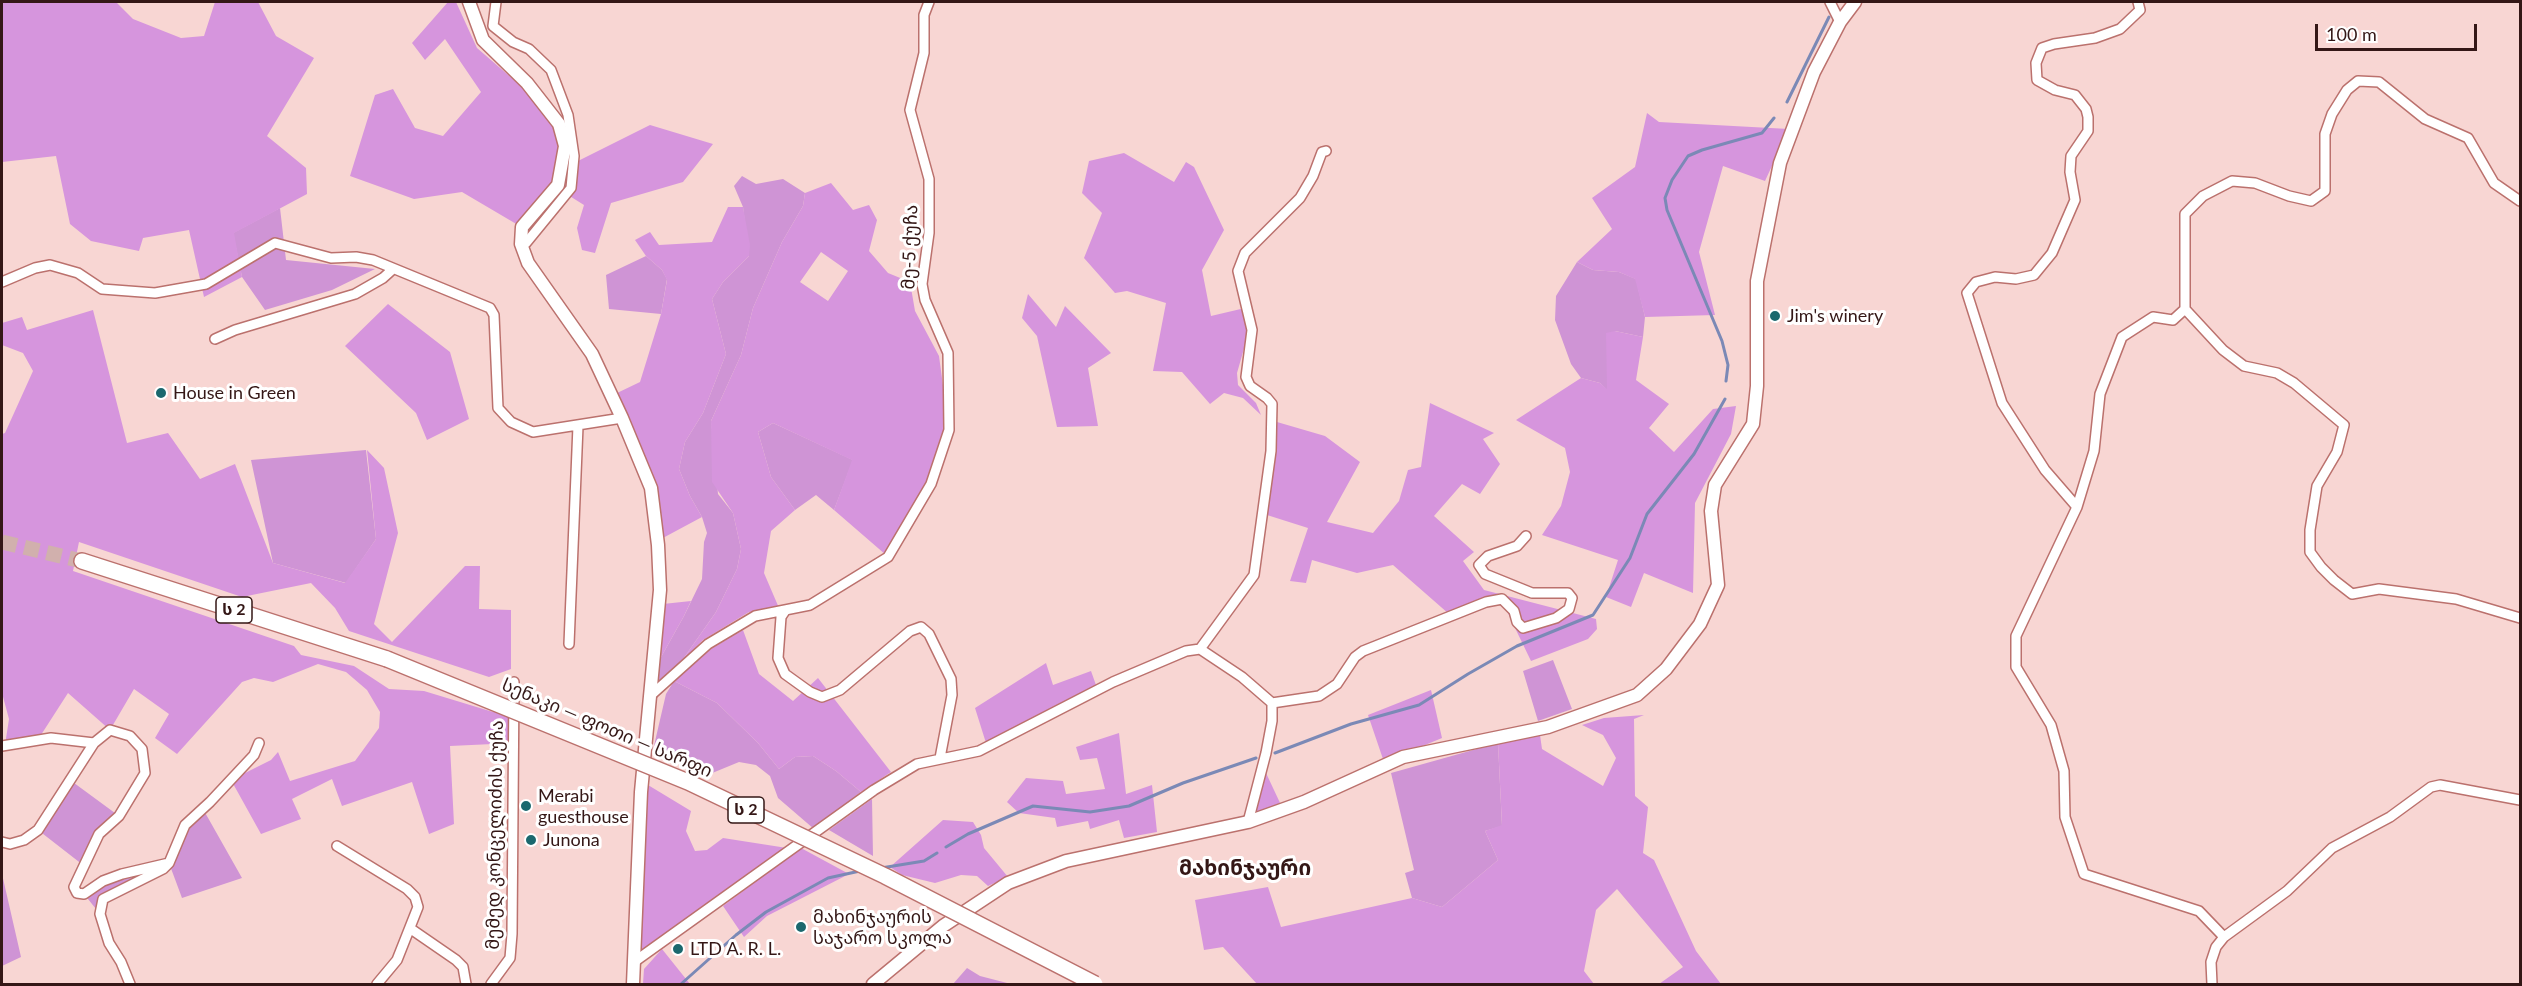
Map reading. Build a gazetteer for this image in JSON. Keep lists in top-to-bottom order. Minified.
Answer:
{"streets":{"highway":["ს 2","სენაკი — ფოთი — სარფი"],"street":["მე-5 ქუჩა","მემედ კონცელიძის ქუჩა"]},"districts":["მახინჯაური"],"places":["Jim's winery","House in Green","Merabi guesthouse","Junona","მახინჯაურის საჯარო სკოლა","LTD A. R. L."],"scale_bar":"100 m"}
